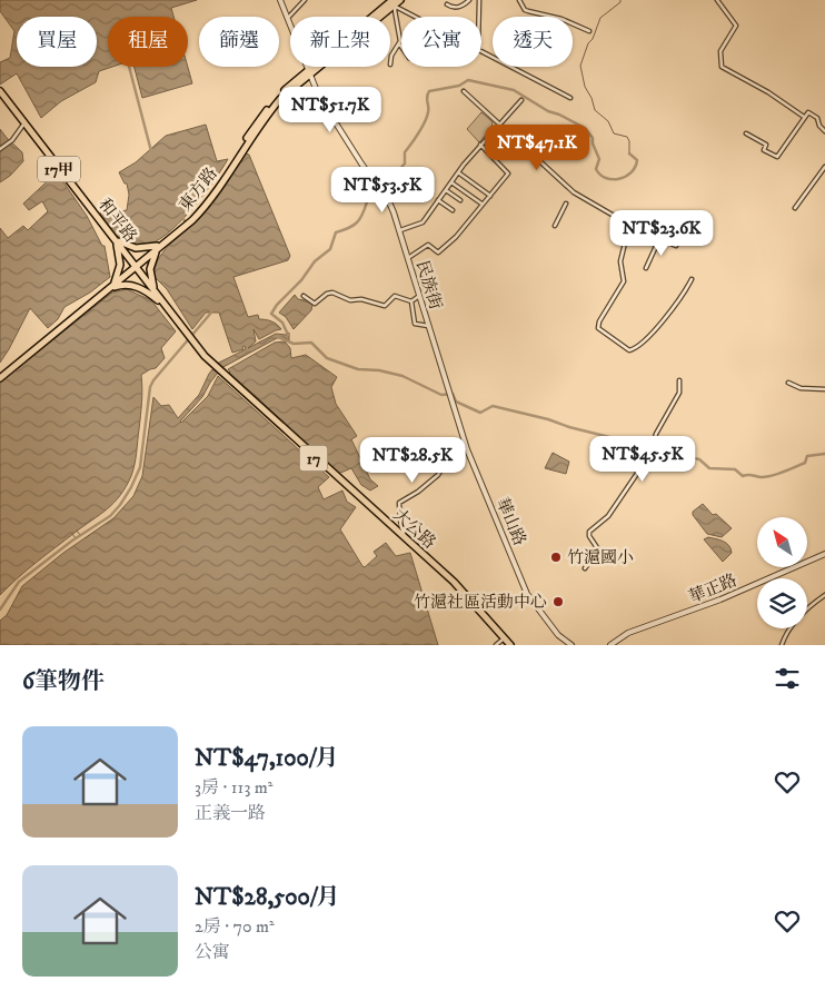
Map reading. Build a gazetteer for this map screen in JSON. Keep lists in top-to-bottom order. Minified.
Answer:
{"streets":{"main road":["17甲","東方路","和平路","17","大公路"],"street":["民族街","華山路","華正路"]},"crossings":[["東方路","和平路"],["東方路","民族街"],["和平路","大公路"],["民族街","華山路"]],"places":["竹滬國小","竹滬社區活動中心"],"north":"top left","page":{"chip":["買屋","租屋","篩選","新上架","公寓","透天"],"price":["NT$51.7K","NT$47.1K","NT$53.5K","NT$23.6K","NT$45.5K","NT$28.5K"],"heading":"6筆物件","list":[{"name":"NT$47,100/月","note":"3房 · 113 m² · 正義一路"},{"name":"NT$28,500/月","note":"2房 · 70 m² · 公寓"}]}}
